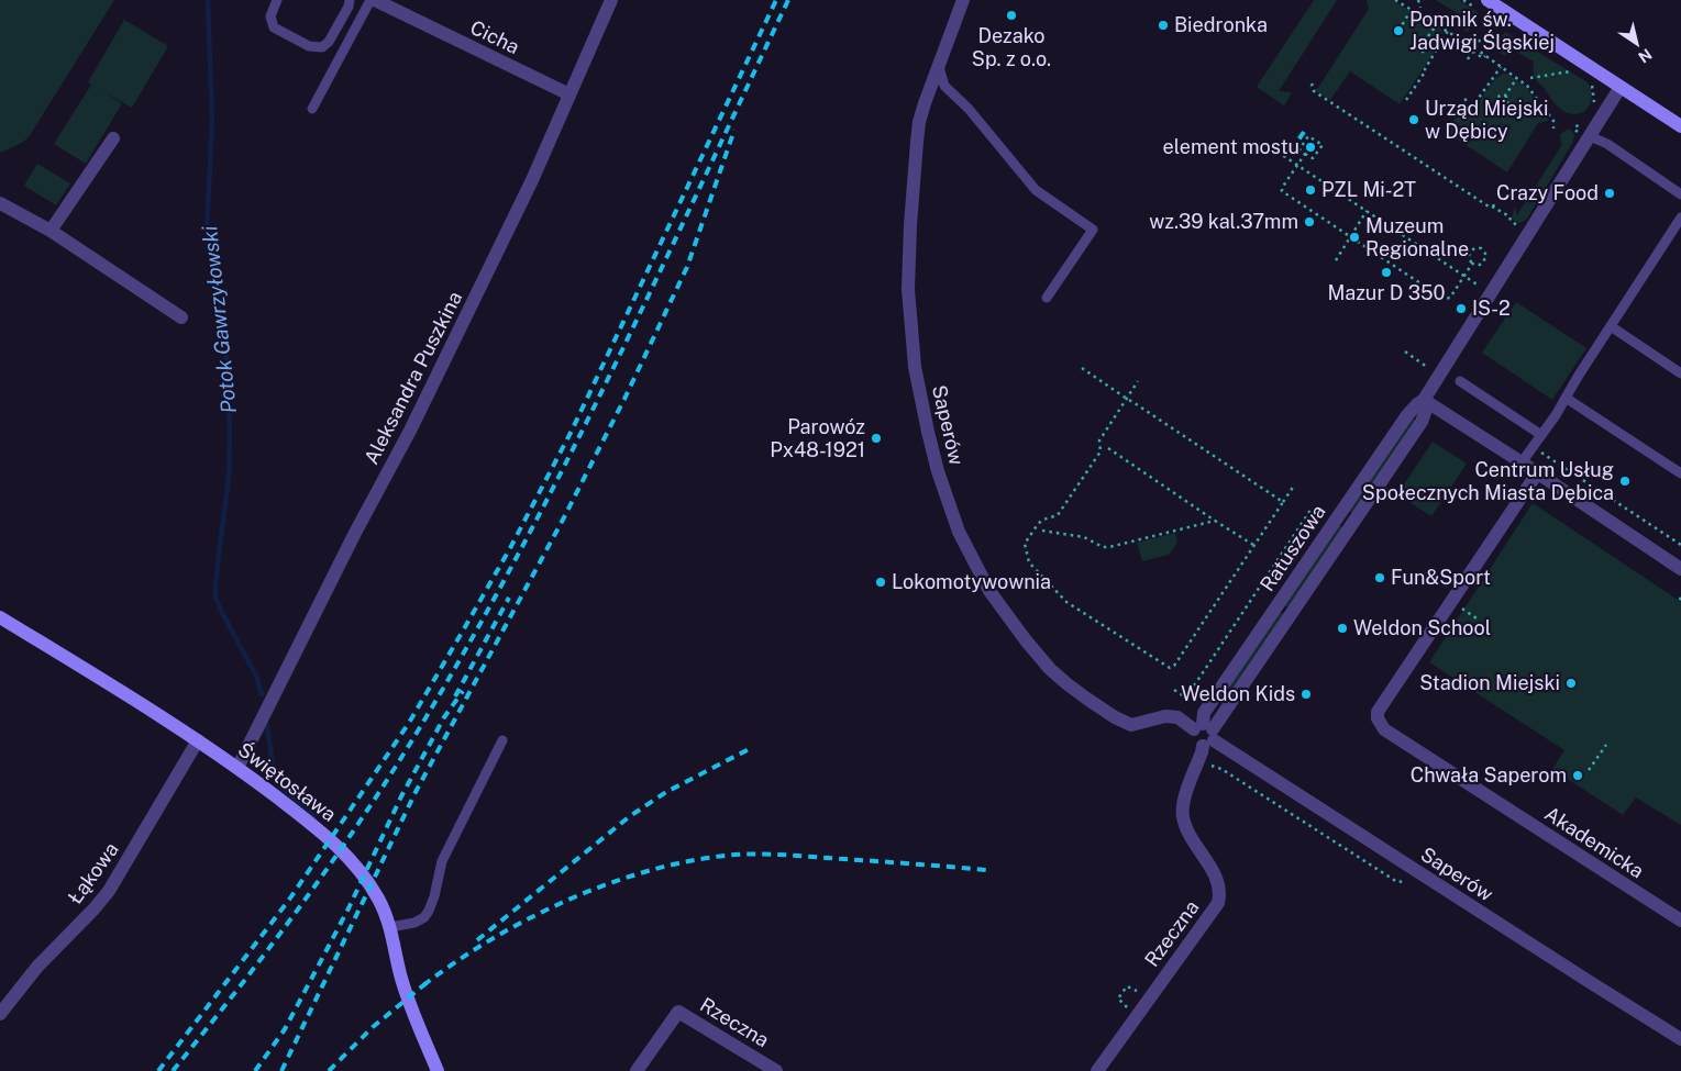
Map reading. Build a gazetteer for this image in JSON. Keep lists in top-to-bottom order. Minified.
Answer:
{"streets":{"street":["Cicha","Aleksandra Puszkina","Saperów","Ratuszowa","Świętosława","Akademicka","Łąkowa","Rzeczna"]},"crossings":[["Cicha","Aleksandra Puszkina"],["Aleksandra Puszkina","Świętosława"],["Saperów","Ratuszowa"],["Saperów","Rzeczna"],["Ratuszowa","Rzeczna"],["Świętosława","Łąkowa"]],"water":["Potok Gawrzyłowski"],"places":["Dezako Sp. z o.o.","Biedronka","Pomnik św. Jadwigi Śląskiej","Urząd Miejski w Dębicy","element mostu","PZL Mi-2T","Crazy Food","wz.39 kal.37mm","Muzeum Regionalne","Mazur D 350","IS-2","Parowóz Px48-1921","Centrum Usług Społecznych Miasta Dębica","Fun&Sport","Lokomotywownia","Weldon School","Stadion Miejski","Weldon Kids","Chwała Saperom"],"north":"bottom right"}
